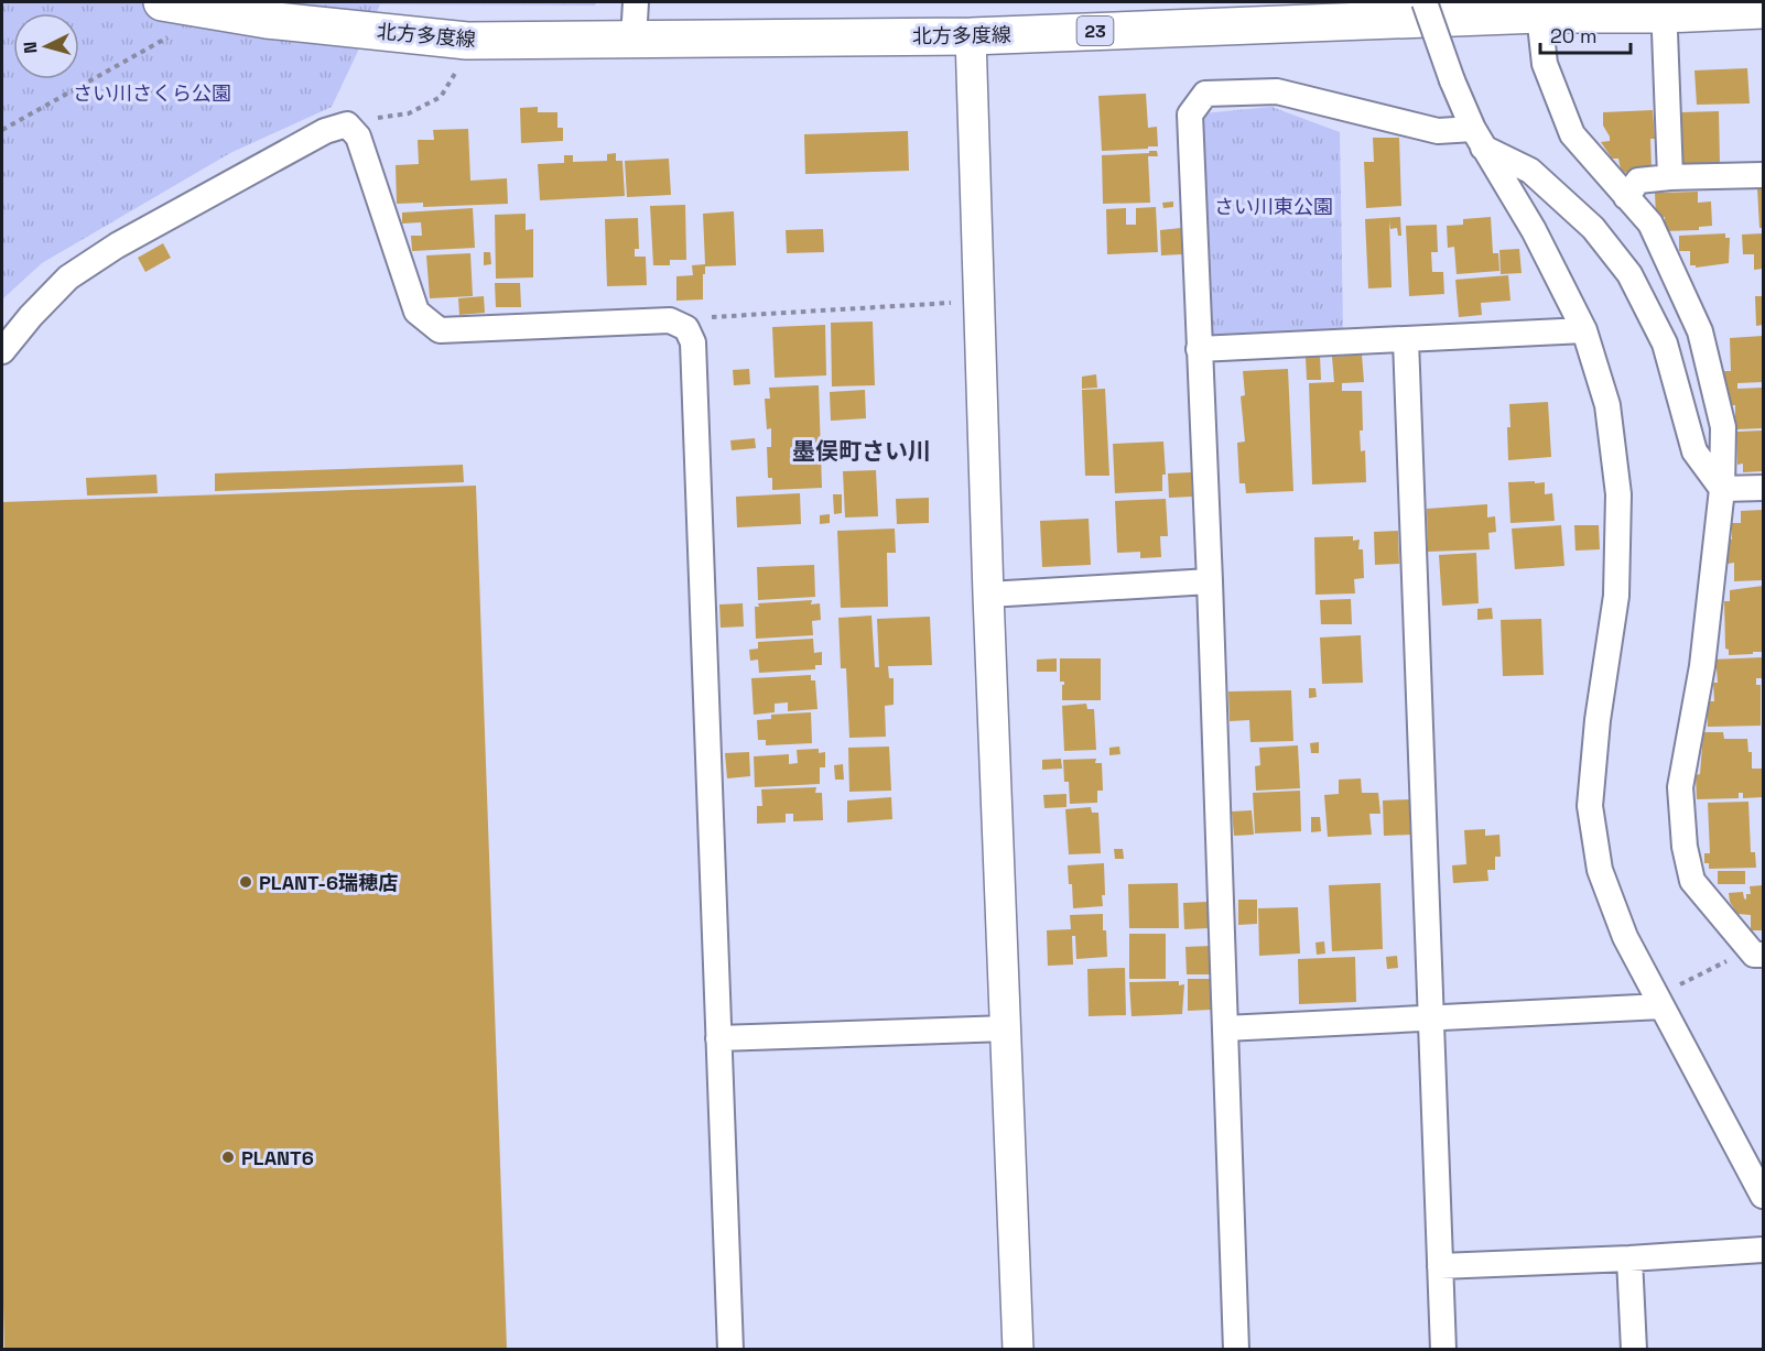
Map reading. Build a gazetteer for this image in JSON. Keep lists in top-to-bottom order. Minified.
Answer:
{"streets":{"main road":["23","北方多度線"]},"districts":["墨俣町さい川"],"parks":["さい川さくら公園","さい川東公園"],"places":["PLANT-6瑞穂店","PLANT6"],"scale_bar":"20 m","north":"left"}
